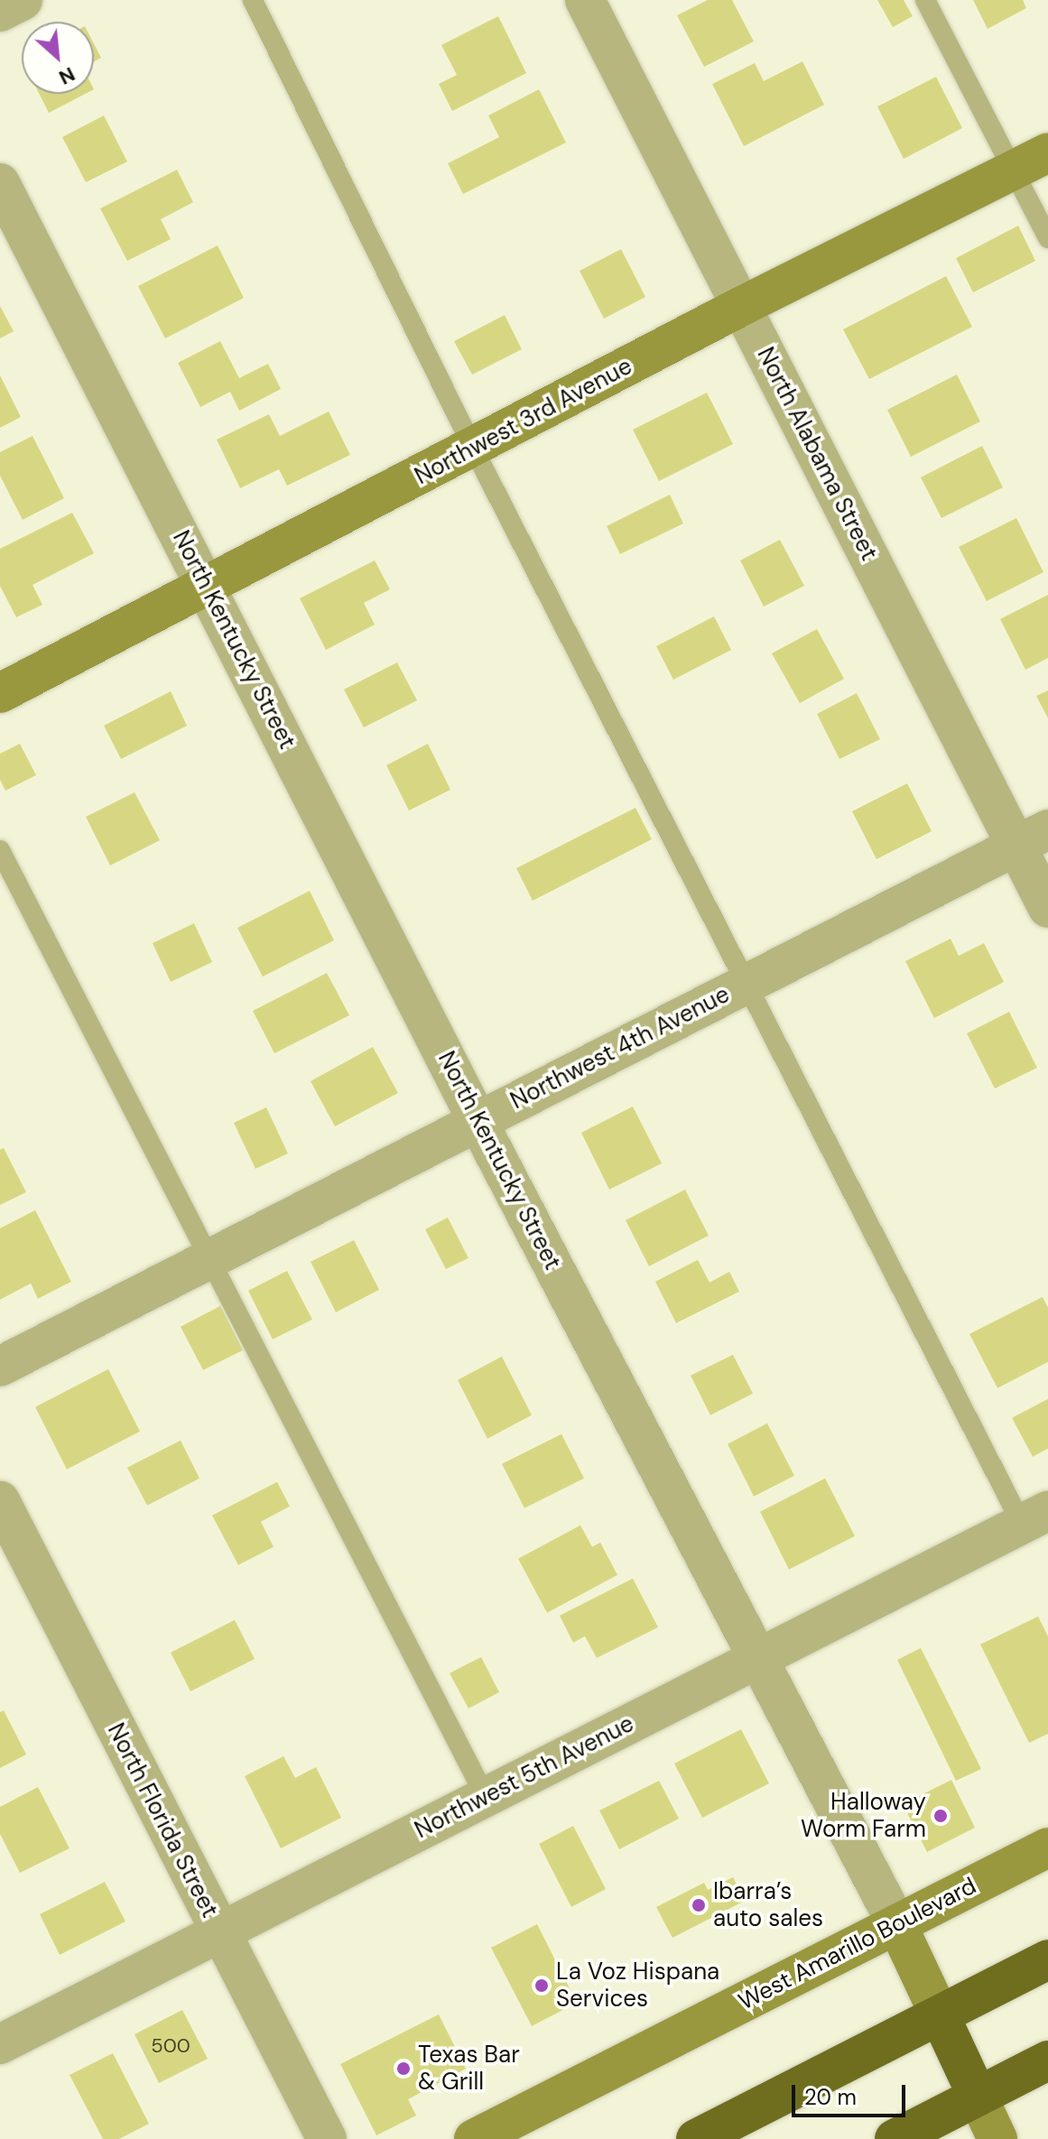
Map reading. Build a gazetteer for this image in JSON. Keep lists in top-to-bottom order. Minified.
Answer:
{"streets":{"highway":["North Kentucky Street"],"street":["Northwest 3rd Avenue","North Alabama Street","Northwest 4th Avenue","Northwest 5th Avenue","North Florida Street","West Amarillo Boulevard"]},"crossings":[["Northwest 3rd Avenue","North Alabama Street"],["Northwest 3rd Avenue","North Kentucky Street"],["North Alabama Street","Northwest 4th Avenue"],["North Kentucky Street","Northwest 4th Avenue"],["North Kentucky Street","Northwest 5th Avenue"],["North Kentucky Street","West Amarillo Boulevard"],["Northwest 5th Avenue","North Florida Street"]],"places":["Halloway Worm Farm","Ibarra’s auto sales","La Voz Hispana Services","Texas Bar & Grill"],"house_numbers":["500"],"scale_bar":"20 m","north":"bottom right"}
